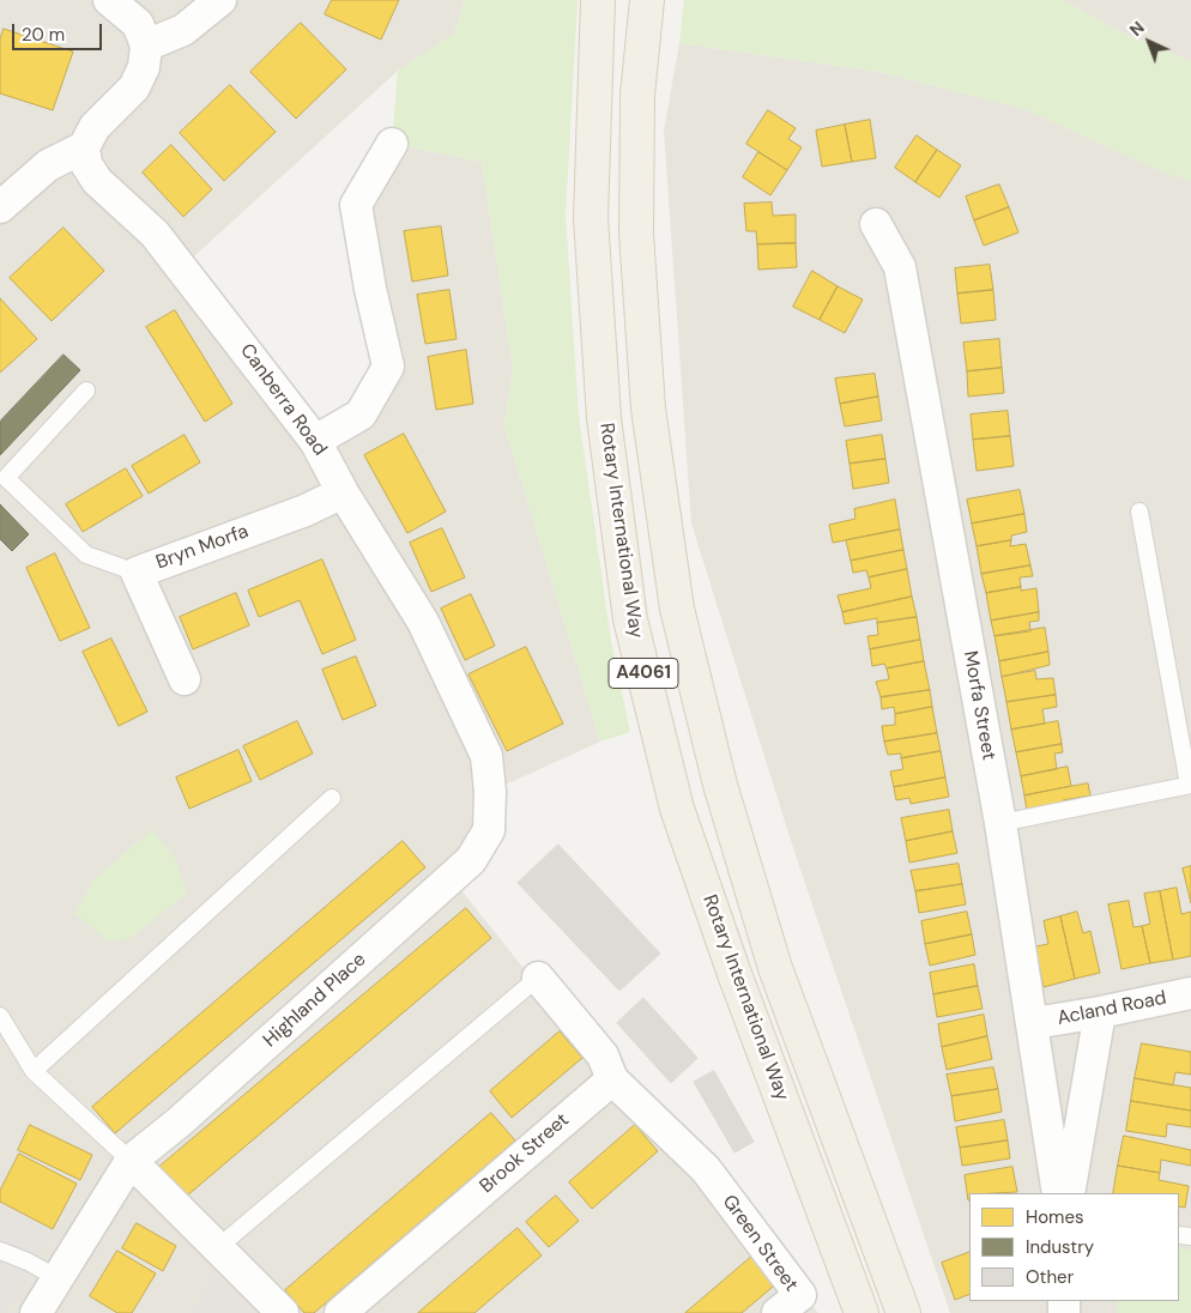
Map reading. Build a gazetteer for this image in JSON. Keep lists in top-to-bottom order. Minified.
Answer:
{"streets":{"main road":["Rotary International Way","A4061"],"street":["Canberra Road","Bryn Morfa","Morfa Street","Highland Place","Acland Road","Brook Street","Green Street"]},"crossings":[["Canberra Road","Bryn Morfa"],["Canberra Road","Highland Place"],["Morfa Street","Acland Road"],["Brook Street","Green Street"]],"legend":["Homes","Industry","Other"],"scale_bar":"20 m","north":"top left"}
